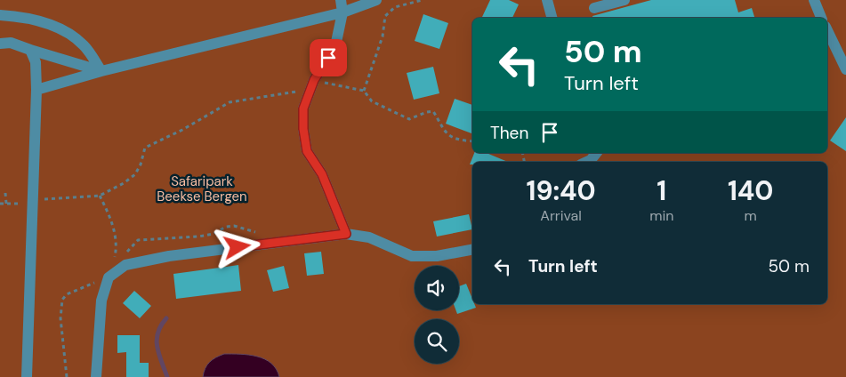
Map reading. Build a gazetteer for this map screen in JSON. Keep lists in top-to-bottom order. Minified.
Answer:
{"parks":["Safaripark Beekse Bergen"],"page":{"turn":["50 m","Turn left"],"then":"Then","eta":["19:40","Arrival","1","min","140","m"],"list":[{"name":"Turn left","value":"50 m"}]}}
